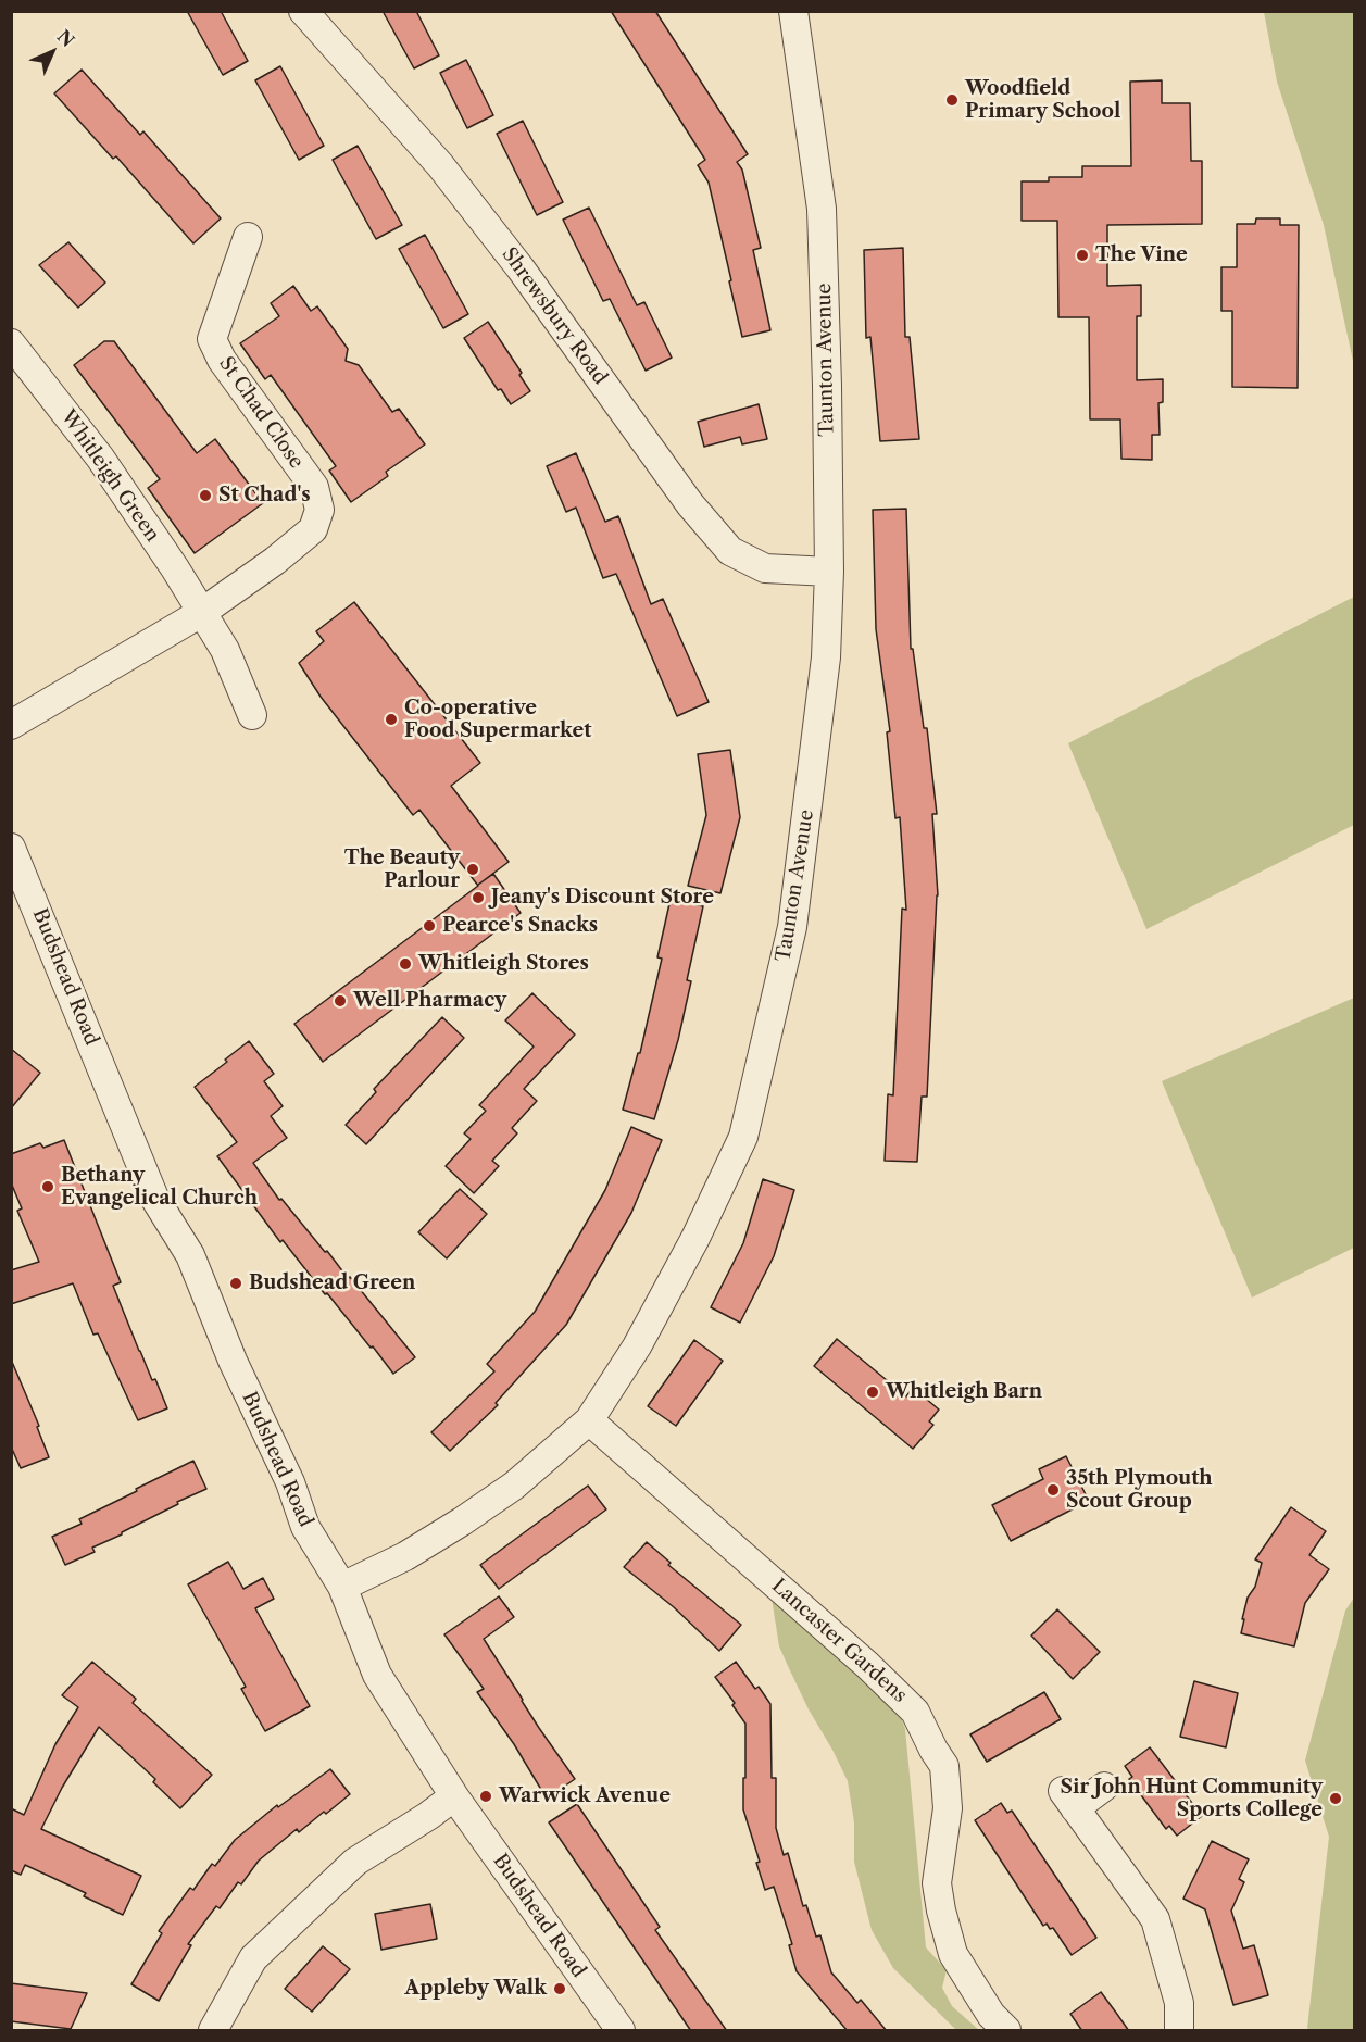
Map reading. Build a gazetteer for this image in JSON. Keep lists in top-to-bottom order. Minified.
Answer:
{"streets":{"street":["Shrewsbury Road","Taunton Avenue","St Chad Close","Whitleigh Green","Budshead Road","Lancaster Gardens"]},"crossings":[["Shrewsbury Road","Taunton Avenue"],["Taunton Avenue","Budshead Road"],["Taunton Avenue","Lancaster Gardens"],["St Chad Close","Whitleigh Green"]],"places":["Woodfield Primary School","The Vine","St Chad's","Co-operative Food Supermarket","The Beauty Parlour","Jeany's Discount Store","Pearce's Snacks","Whitleigh Stores","Well Pharmacy","Bethany Evangelical Church","Budshead Green","Whitleigh Barn","35th Plymouth Scout Group","Warwick Avenue","Sir John Hunt Community Sports College","Appleby Walk"],"north":"top right"}
